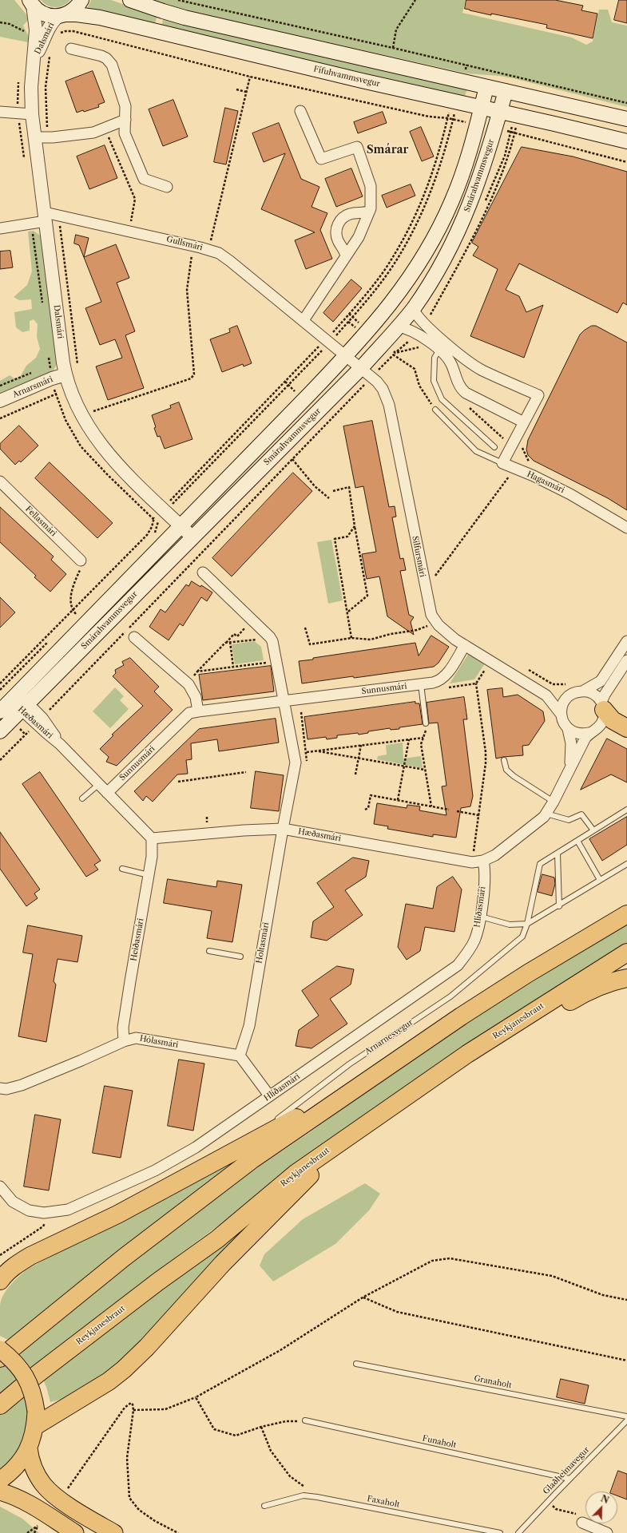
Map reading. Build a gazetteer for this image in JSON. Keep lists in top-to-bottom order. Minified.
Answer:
{"streets":{"highway":["Reykjanesbraut"],"main road":["Fífuhvammsvegur","Smárahvammsvegur"],"street":["Dalsmári","Gullsmári","Arnarsmári","Hagasmári","Fellasmári","Silfursmári","Sunnusmári","Hæðasmári","Hlíðasmári","Heiðasmári","Holtasmári","Hólasmári"],"lane":["Arnarnesvegur","Granaholt","Funaholt","Glaðheimavegur","Faxaholt"]},"crossings":[["Dalsmári","Fífuhvammsvegur"],["Dalsmári","Smárahvammsvegur"],["Dalsmári","Gullsmári"],["Dalsmári","Arnarsmári"],["Fífuhvammsvegur","Smárahvammsvegur"],["Smárahvammsvegur","Gullsmári"],["Smárahvammsvegur","Silfursmári"],["Smárahvammsvegur","Hæðasmári"],["Gullsmári","Silfursmári"],["Silfursmári","Sunnusmári"],["Silfursmári","Hæðasmári"],["Sunnusmári","Hæðasmári"],["Hæðasmári","Hlíðasmári"],["Hæðasmári","Heiðasmári"],["Hæðasmári","Holtasmári"],["Heiðasmári","Hólasmári"],["Holtasmári","Hólasmári"],["Funaholt","Glaðheimavegur"]],"districts":["Smárar"],"north":"top right"}
